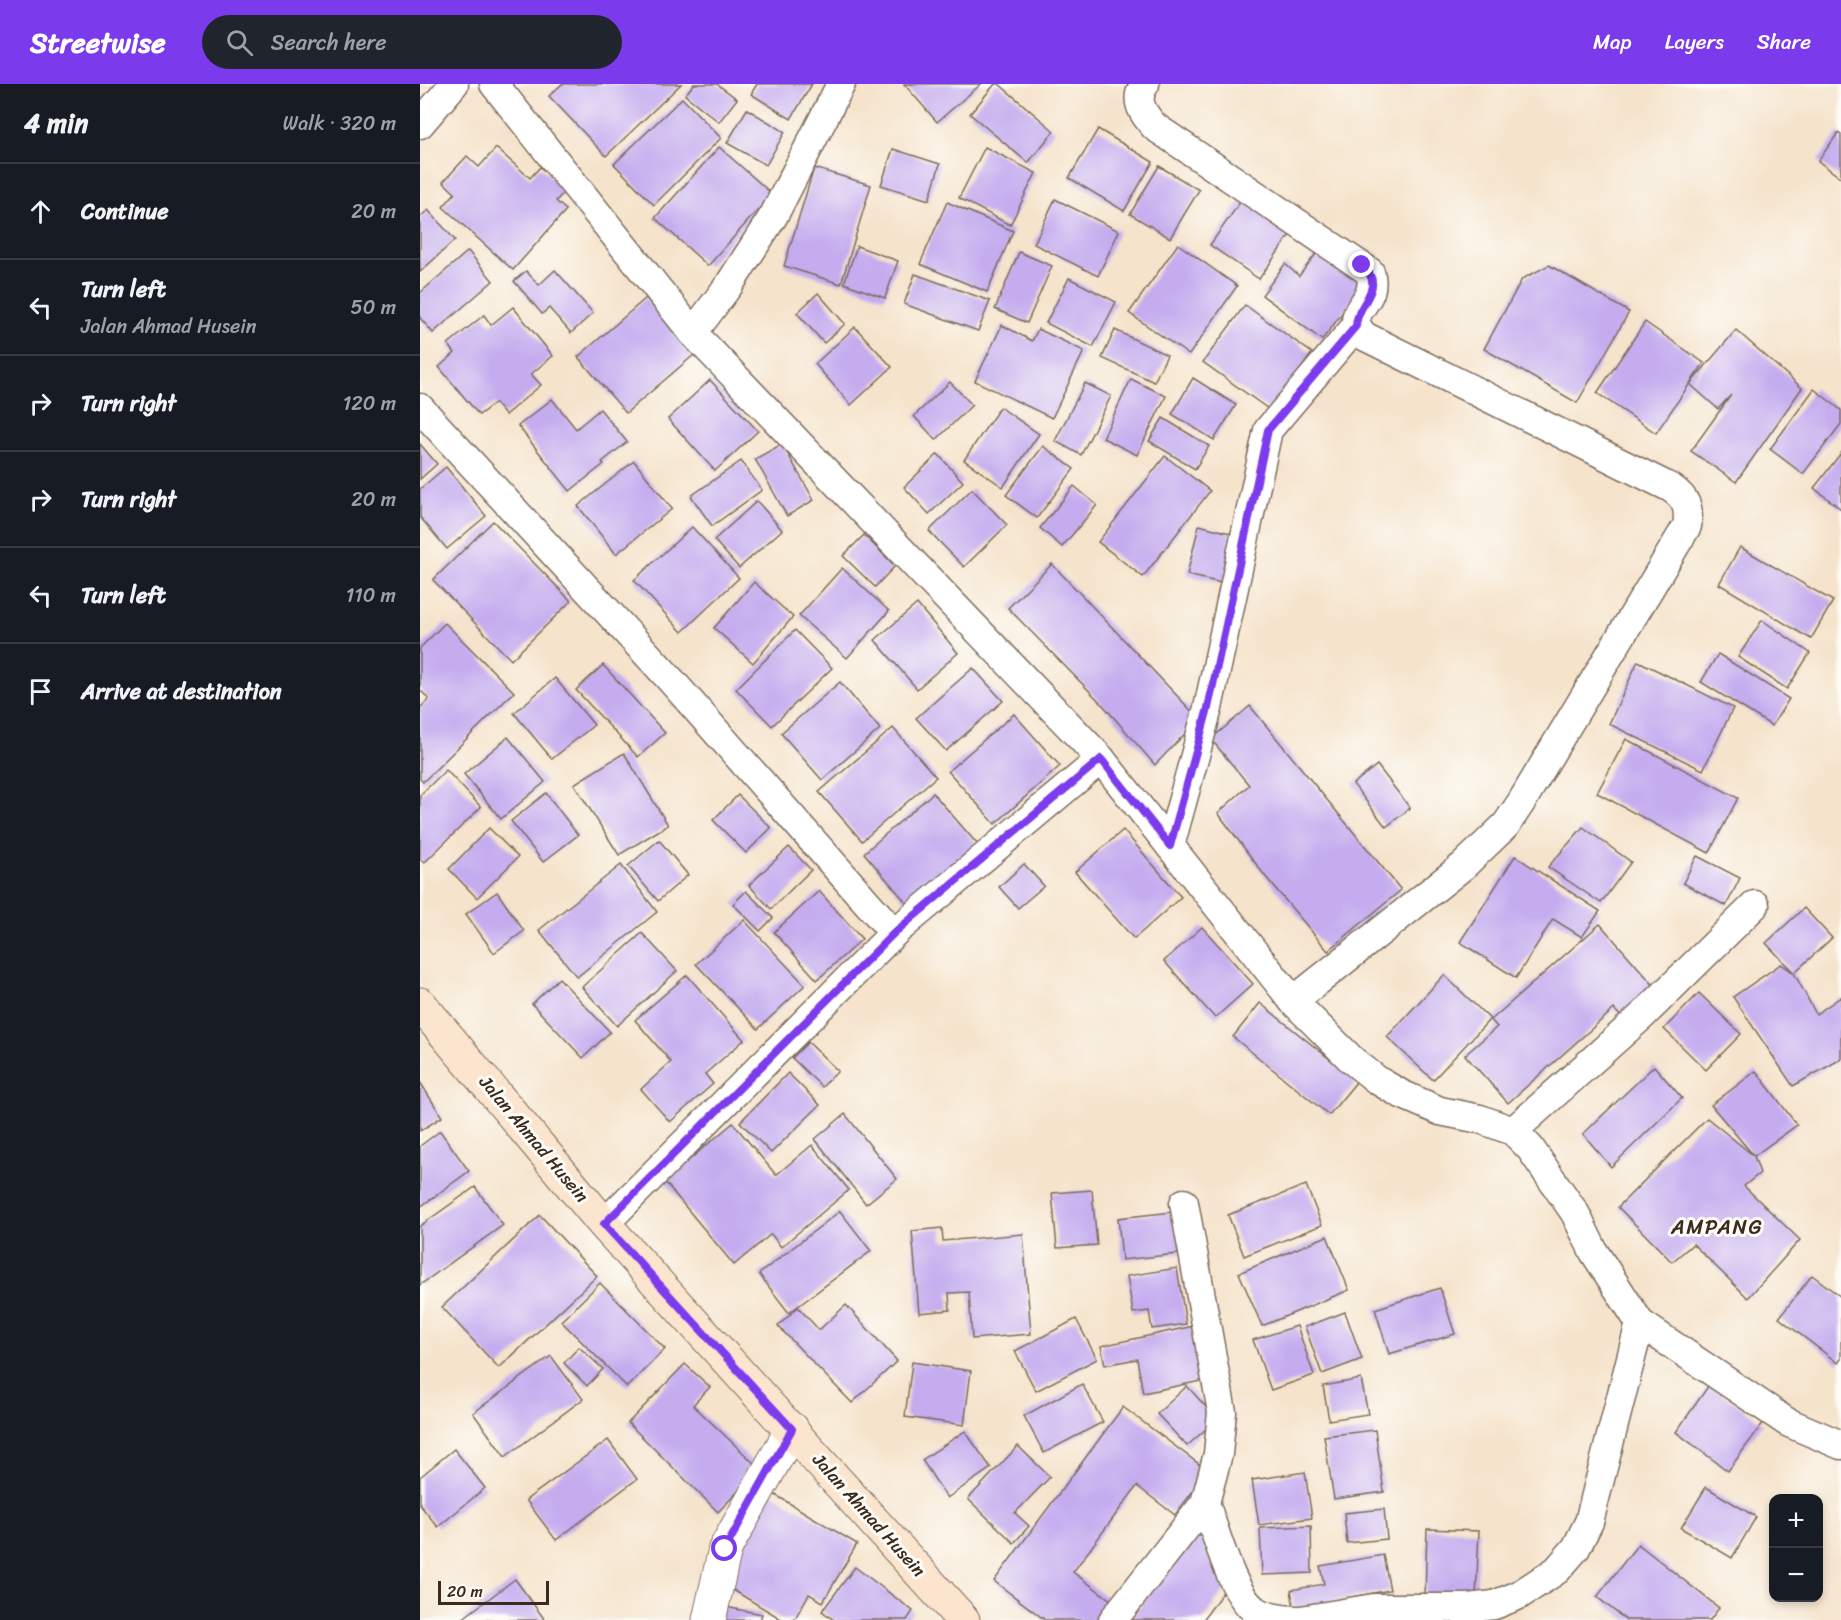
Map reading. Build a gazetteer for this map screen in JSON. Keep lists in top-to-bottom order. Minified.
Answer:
{"streets":{"main road":["Jalan Ahmad Husein"]},"districts":["AMPANG"],"scale_bar":"20 m","page":{"header":"Streetwise","search":"Search here","nav":["Map","Layers","Share"],"heading":["4 min","Walk · 320 m"],"list":[["Continue","20 m"],["Turn left","Jalan Ahmad Husein","50 m"],["Turn right","120 m"],["Turn right","20 m"],["Turn left","110 m"],"Arrive at destination"],"map_buttons":["+","−"],"scale":"20 m"}}
